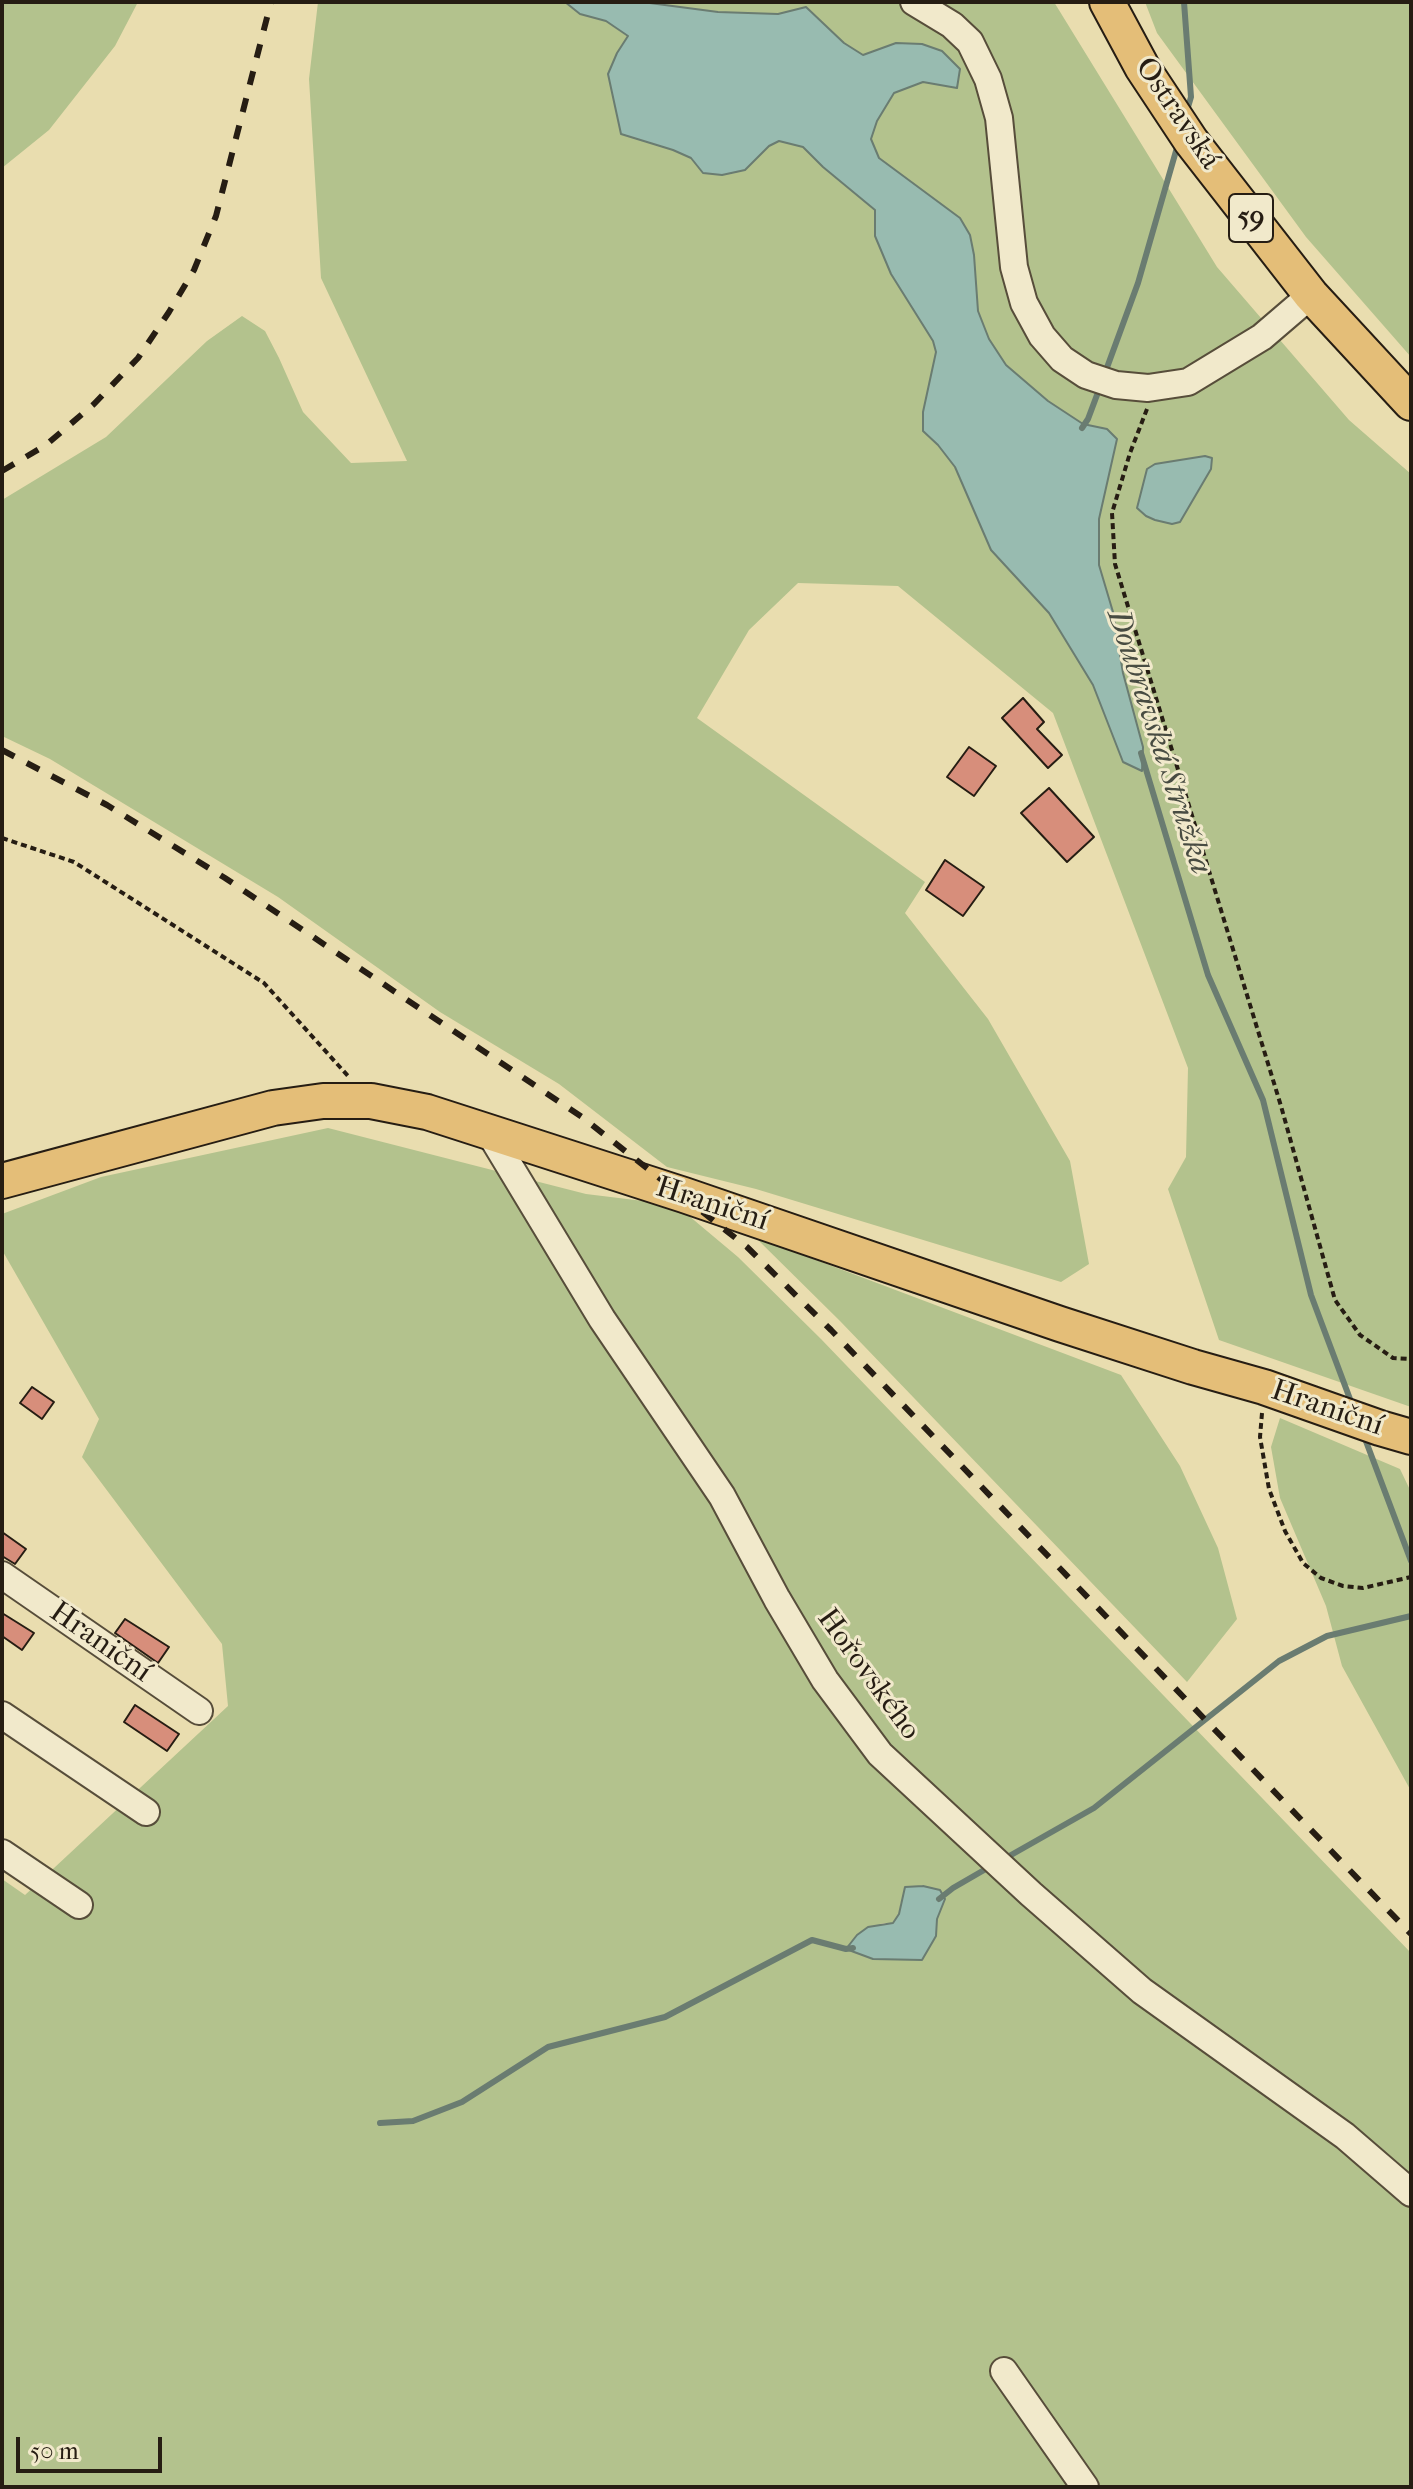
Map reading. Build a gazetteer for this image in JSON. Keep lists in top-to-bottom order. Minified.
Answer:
{"streets":{"main road":["Ostravská","59","Hraniční"],"street":["Hořovského"]},"crossings":[["Hraniční","Hořovského"]],"water":["Doubravská Stružka"],"scale_bar":"50 m"}
